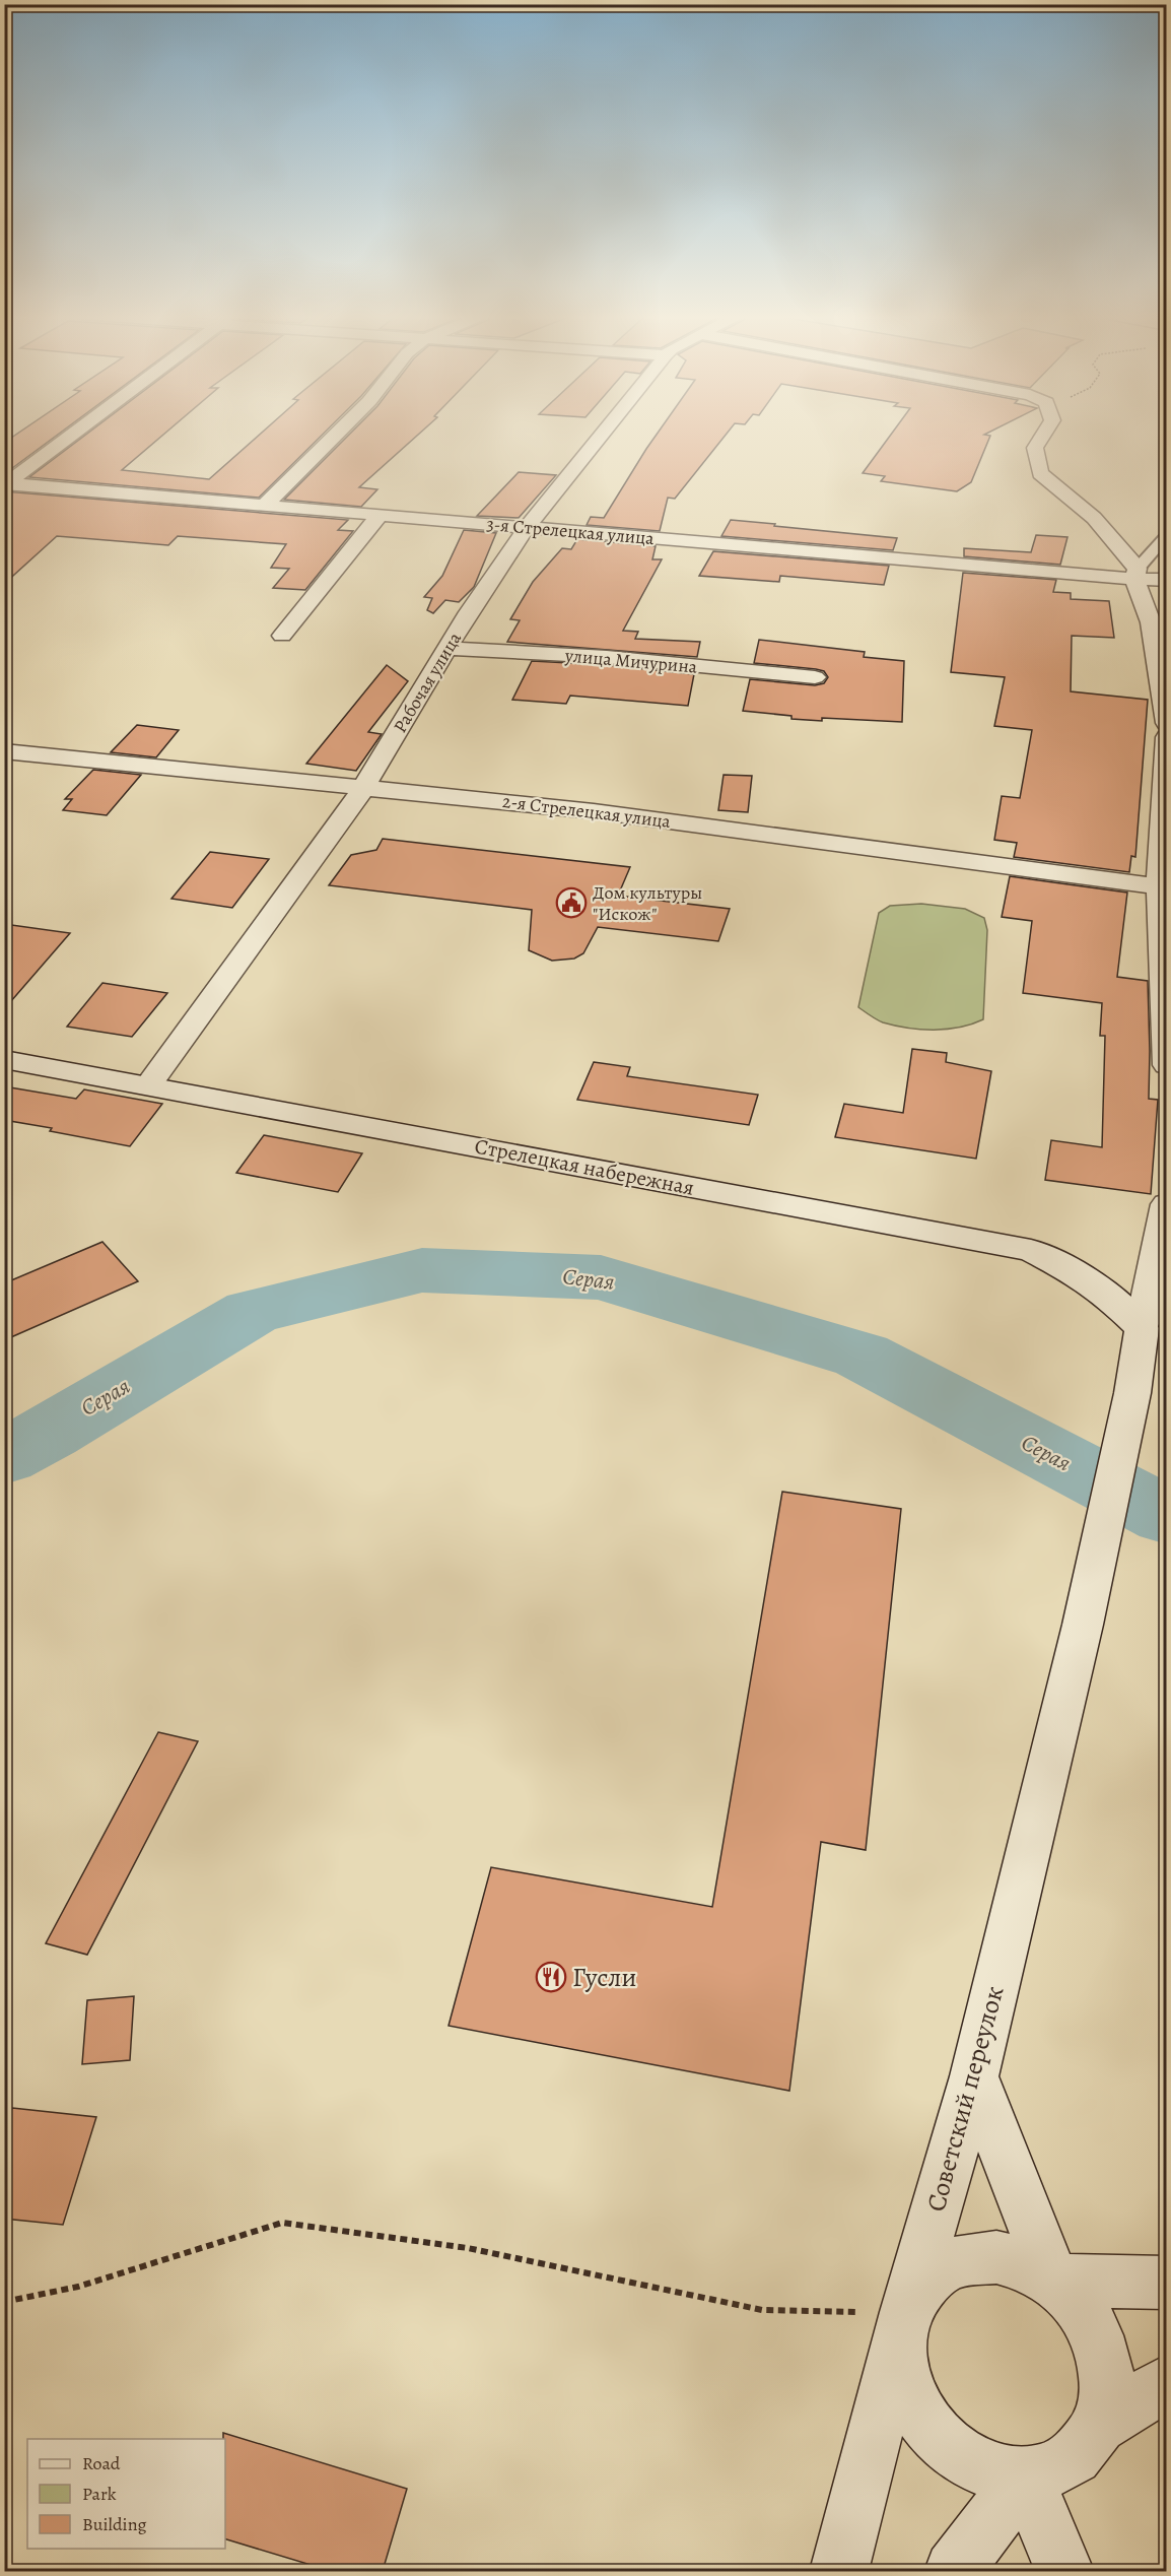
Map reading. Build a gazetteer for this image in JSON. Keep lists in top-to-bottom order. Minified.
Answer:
{"streets":{"street":["3-я Стрелецкая улица","улица Мичурина","Рабочая улица","2-я Стрелецкая улица","Стрелецкая набережная","Советский переулок"]},"crossings":[["3-я Стрелецкая улица","Рабочая улица"],["улица Мичурина","Рабочая улица"],["Рабочая улица","2-я Стрелецкая улица"],["Рабочая улица","Стрелецкая набережная"],["Стрелецкая набережная","Советский переулок"]],"water":["Серая"],"places":{"public building":["Дом культуры \"Искож\""],"restaurant":["Гусли"]},"legend":["Road","Park","Building"]}
